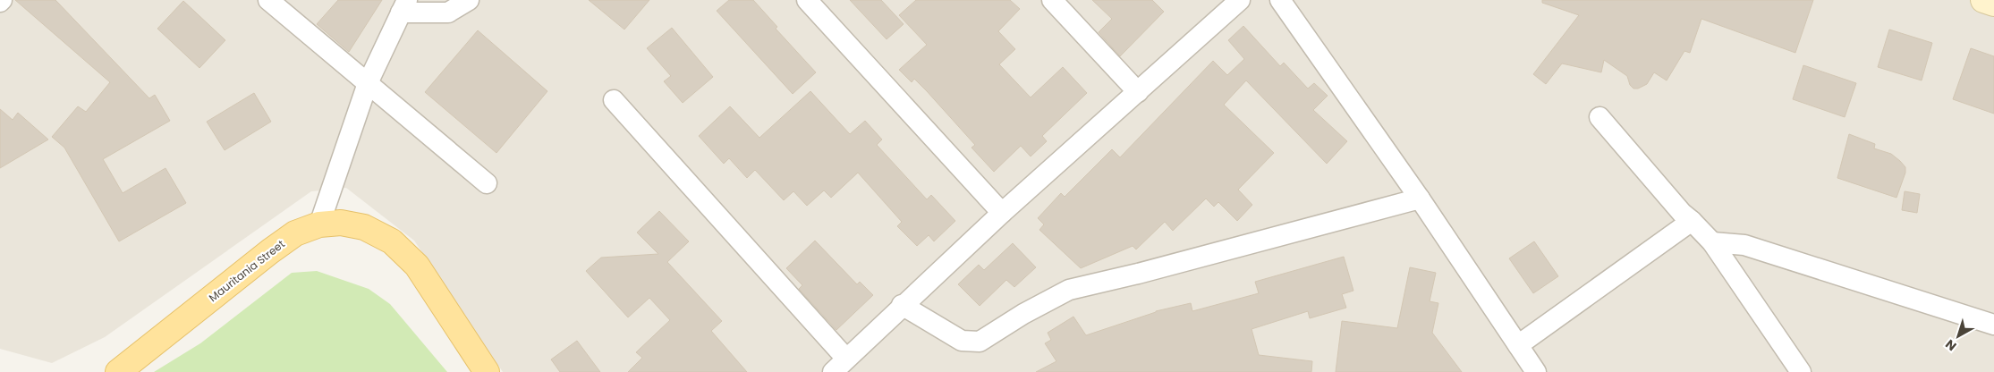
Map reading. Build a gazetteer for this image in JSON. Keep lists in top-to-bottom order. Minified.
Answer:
{"streets":{"main road":["Mauritania Street"]},"north":"bottom left"}
